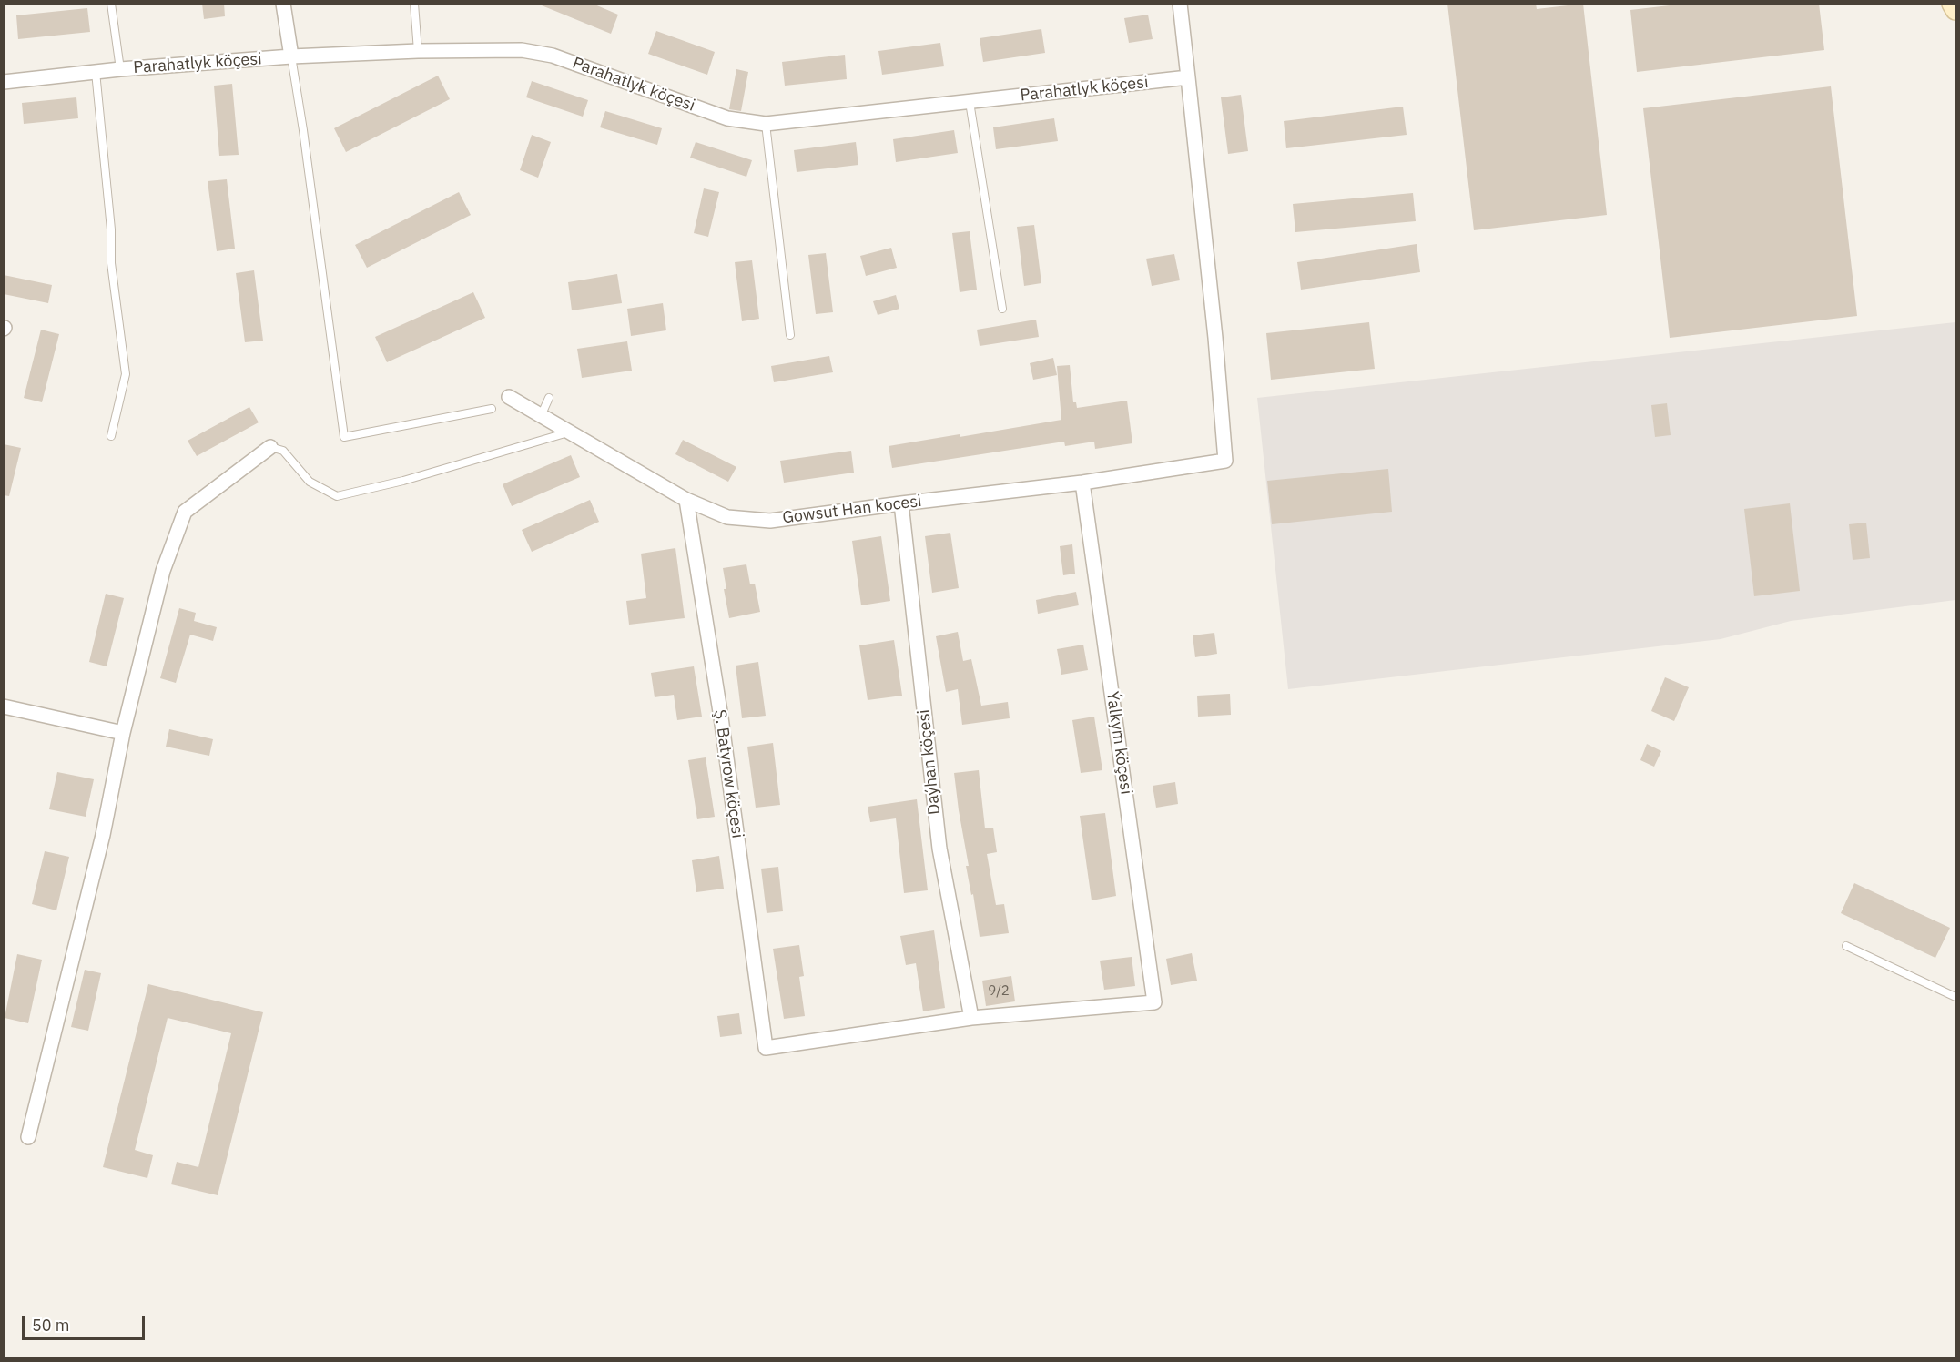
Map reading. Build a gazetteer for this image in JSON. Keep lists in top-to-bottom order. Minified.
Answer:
{"streets":{"street":["Parahatlyk köçesi","Gowsut Han kocesi","Ýalkym köçesi","Daýhan köçesi","Ş. Batyrow köçesi"]},"crossings":[["Parahatlyk köçesi","Gowsut Han kocesi"],["Gowsut Han kocesi","Ýalkym köçesi"],["Gowsut Han kocesi","Daýhan köçesi"],["Gowsut Han kocesi","Ş. Batyrow köçesi"],["Ýalkym köçesi","Daýhan köçesi"],["Ýalkym köçesi","Ş. Batyrow köçesi"],["Daýhan köçesi","Ş. Batyrow köçesi"]],"house_numbers":["9/2"],"scale_bar":"50 m"}
